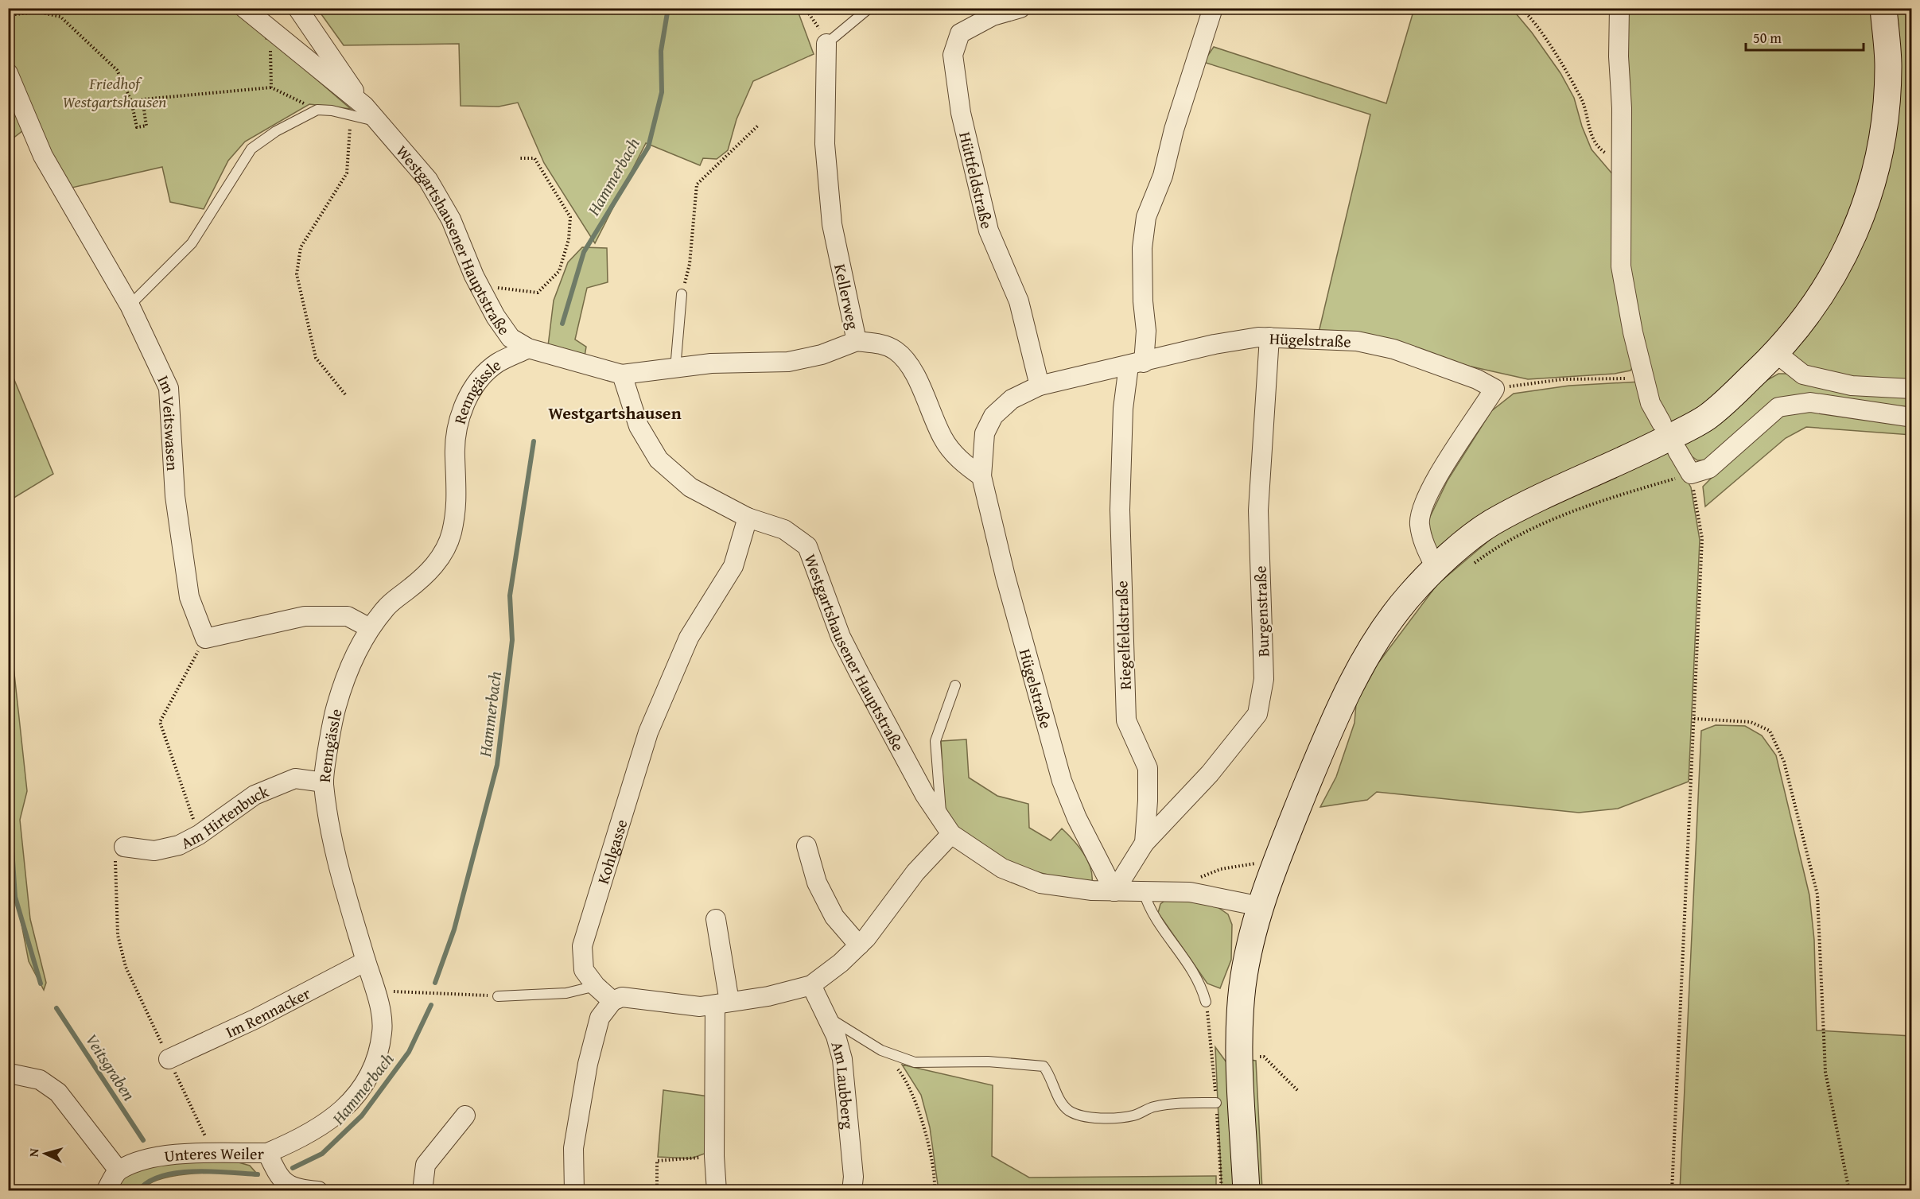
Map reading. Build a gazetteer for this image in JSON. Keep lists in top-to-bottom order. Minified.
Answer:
{"streets":{"street":["Hüttfeldstraße","Westgartshausener Hauptstraße","Kellerweg","Hügelstraße","Renngässle","Im Veitswasen","Burgenstraße","Riegelfeldstraße","Am Hirtenbuck","Kohlgasse","Im Rennacker","Am Laubberg","Unteres Weiler"]},"crossings":[["Hüttfeldstraße","Hügelstraße"],["Westgartshausener Hauptstraße","Kellerweg"],["Westgartshausener Hauptstraße","Hügelstraße"],["Westgartshausener Hauptstraße","Renngässle"],["Westgartshausener Hauptstraße","Riegelfeldstraße"],["Westgartshausener Hauptstraße","Kohlgasse"],["Hügelstraße","Burgenstraße"],["Hügelstraße","Riegelfeldstraße"],["Renngässle","Am Hirtenbuck"],["Renngässle","Im Rennacker"],["Renngässle","Unteres Weiler"],["Burgenstraße","Riegelfeldstraße"]],"districts":["Westgartshausen"],"water":["Hammerbach","Veitsgraben"],"parks":["Friedhof Westgartshausen"],"scale_bar":"50 m","north":"left"}
